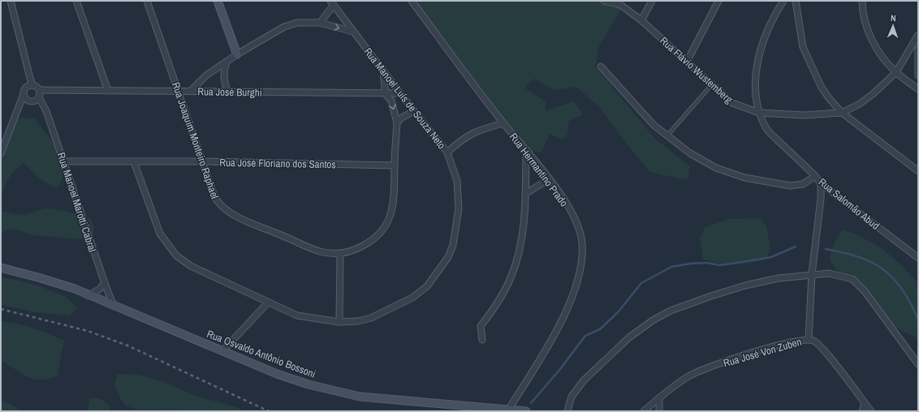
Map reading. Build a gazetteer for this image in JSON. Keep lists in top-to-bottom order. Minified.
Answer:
{"streets":{"street":["Rua Flávio Wustemberg","Rua José Burghi","Rua Manoel Luís de Souza Neto","Rua Joaquim Monteiro Raphael","Rua José Floriano dos Santos","Rua Hermantino Prado","Rua Manoel Marotti Cabral","Rua Salomão Abud","Rua José Von Zuben","Rua Osvaldo Antônio Bossoni"]},"crossings":[["Rua José Burghi","Rua Manoel Luís de Souza Neto"],["Rua José Burghi","Rua Joaquim Monteiro Raphael"],["Rua José Burghi","Rua Manoel Marotti Cabral"],["Rua Manoel Luís de Souza Neto","Rua José Floriano dos Santos"],["Rua Joaquim Monteiro Raphael","Rua José Floriano dos Santos"],["Rua José Floriano dos Santos","Rua Manoel Marotti Cabral"],["Rua Hermantino Prado","Rua Osvaldo Antônio Bossoni"],["Rua Manoel Marotti Cabral","Rua Osvaldo Antônio Bossoni"]],"north":"top"}
